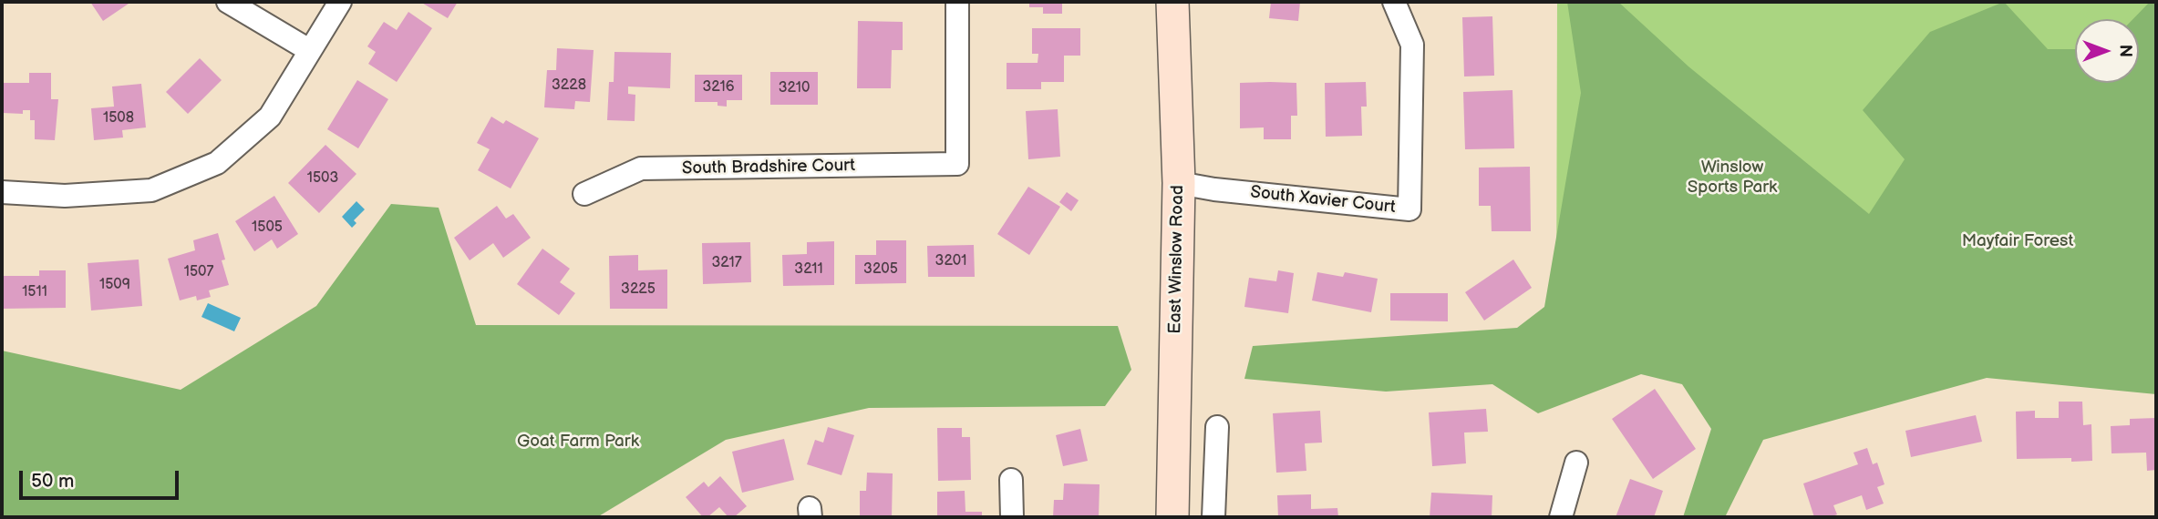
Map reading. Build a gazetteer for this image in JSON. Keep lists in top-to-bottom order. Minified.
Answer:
{"streets":{"main road":["East Winslow Road"],"street":["South Bradshire Court","South Xavier Court"]},"crossings":[["South Xavier Court","East Winslow Road"]],"parks":["Winslow Sports Park","Mayfair Forest","Goat Farm Park"],"house_numbers":["3228","3216","3210","1508","1503","1505","3201","3217","3211","3205","1507","1509","3225","1511"],"scale_bar":"50 m","north":"right"}
